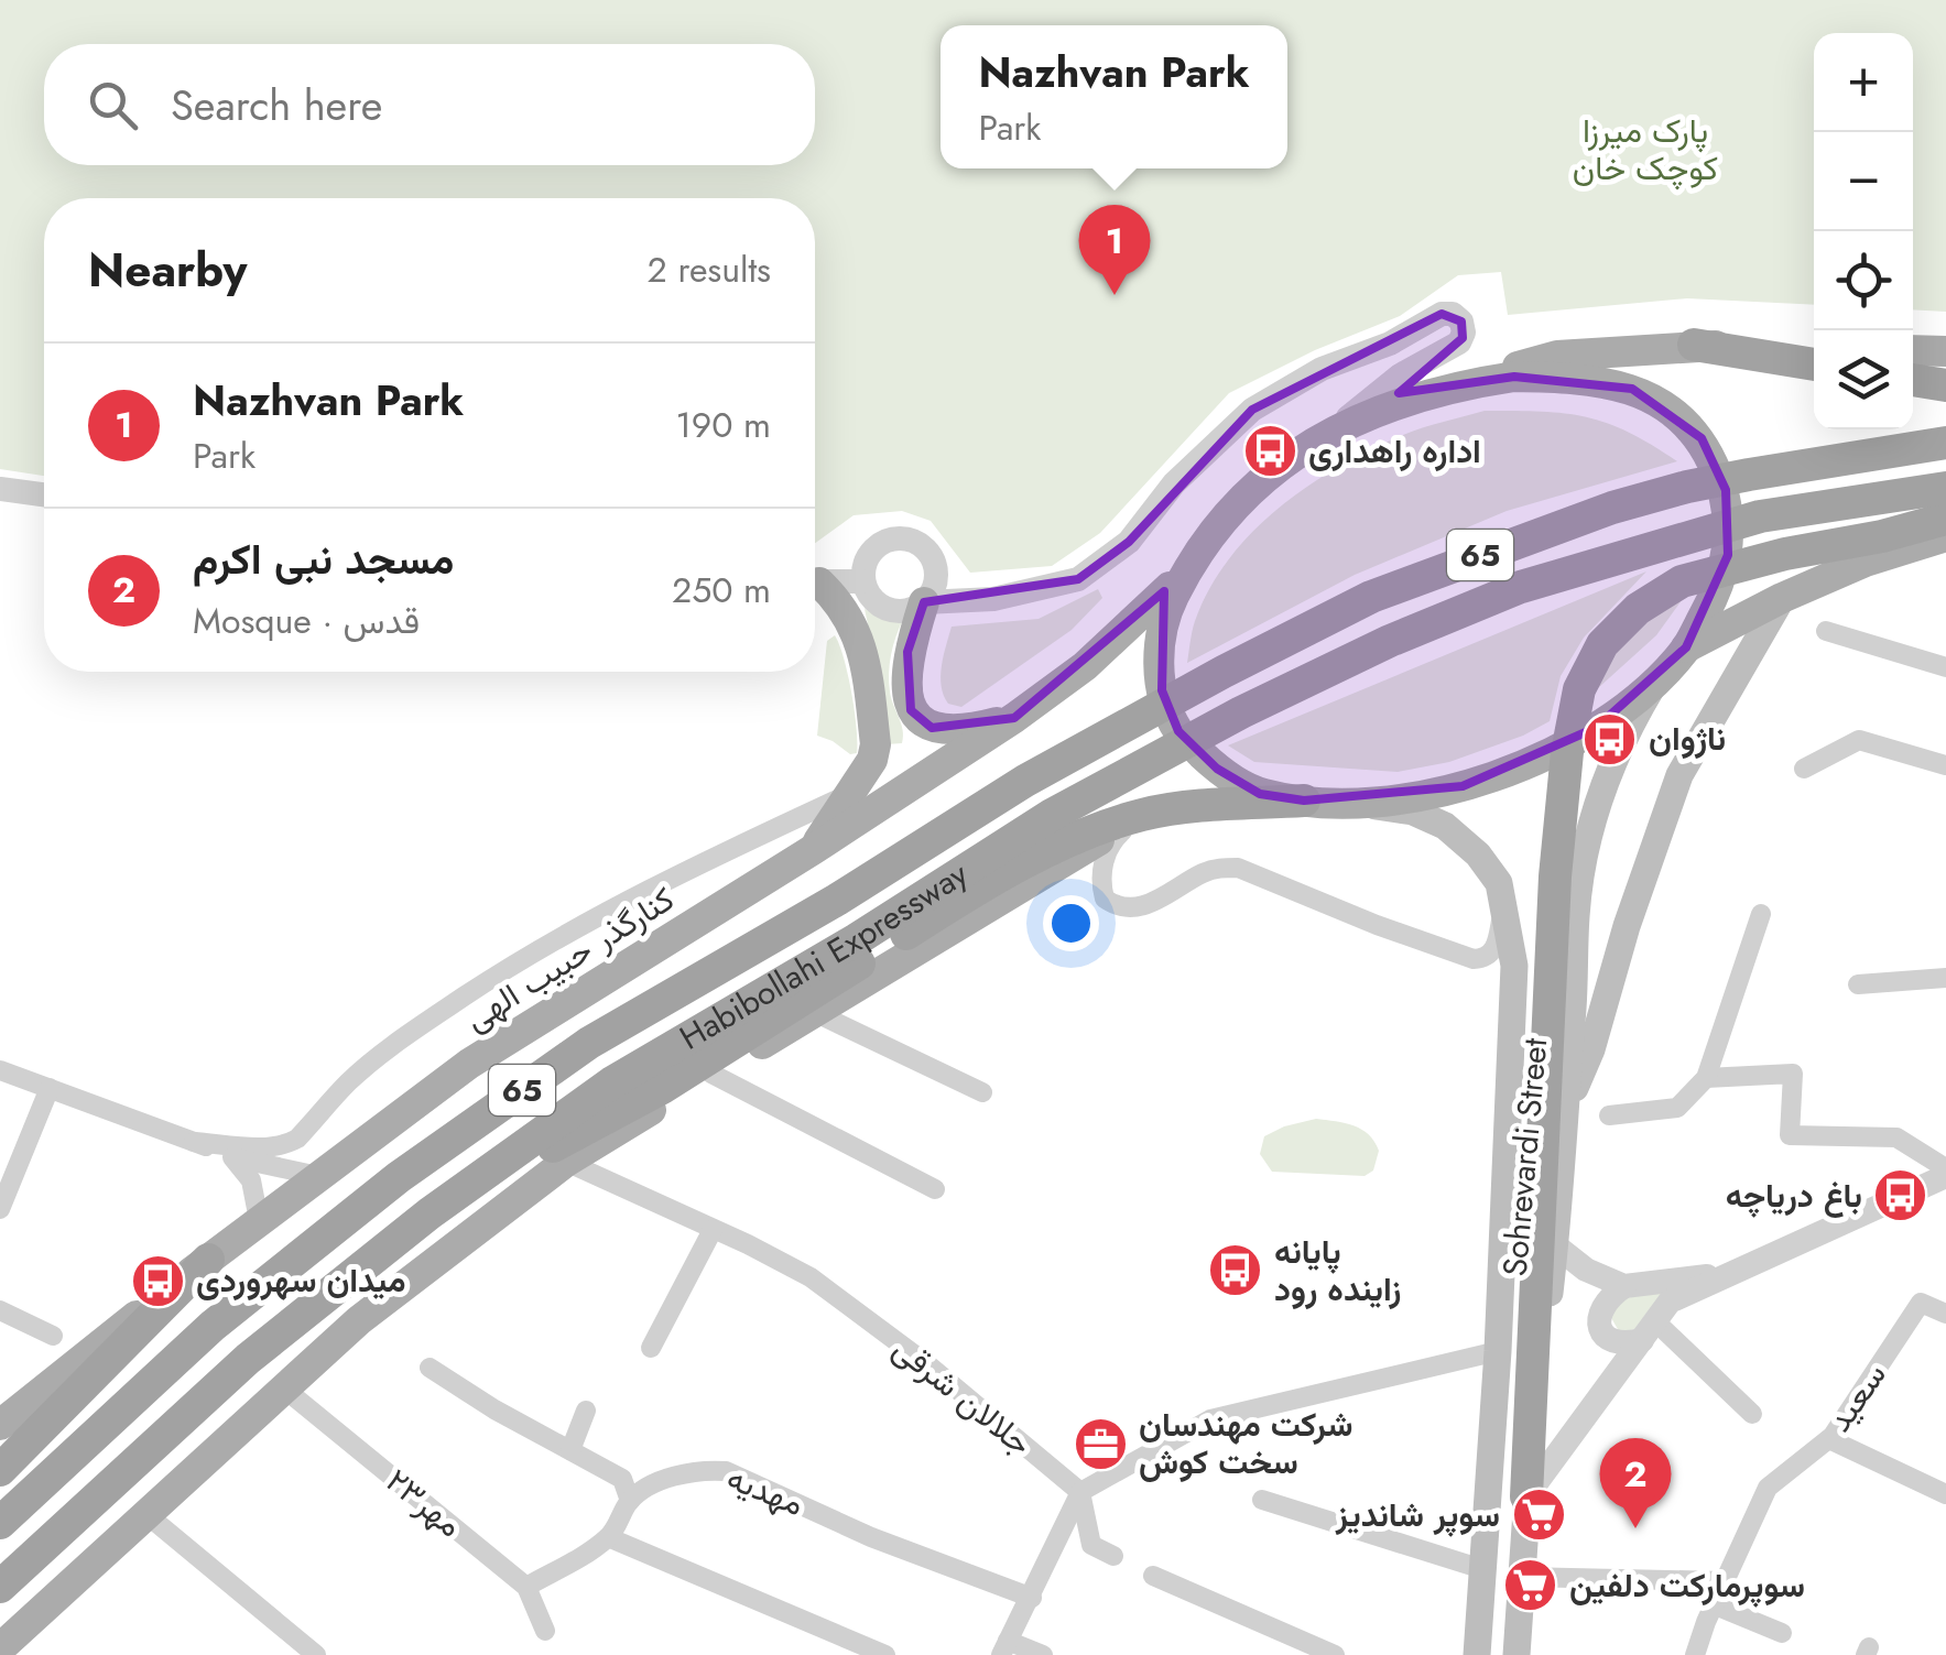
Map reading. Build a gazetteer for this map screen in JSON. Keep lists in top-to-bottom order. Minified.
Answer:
{"streets":{"highway":["65","Habibollahi Expressway"],"main road":["کنارگذر حبیب الهی","Sohrevardi Street"],"street":["جلالان شرقی","سعید","مهدیه","مهر۲۳"]},"parks":["پارک میرزا کوچک خان"],"places":{"bus stop":["اداره راهداری","ناژوان","باغ دریاچه","پایانه زاینده رود","میدان سهروردی"],"office":["شرکت مهندسان سخت کوش"],"supermarket":["سوپر شاندیز","سوپرمارکت دلفین"]},"page":{"popup":["Nazhvan Park","Park"],"map_buttons":["+","−"],"search":"Search here","heading":["Nearby","2 results"],"pins":["1","2"],"list":[{"mark":"1","name":"Nazhvan Park","note":"Park","value":"190 m"},{"mark":"2","name":"مسجد نبی اکرم","note":"Mosque · قدس","value":"250 m"}]}}
